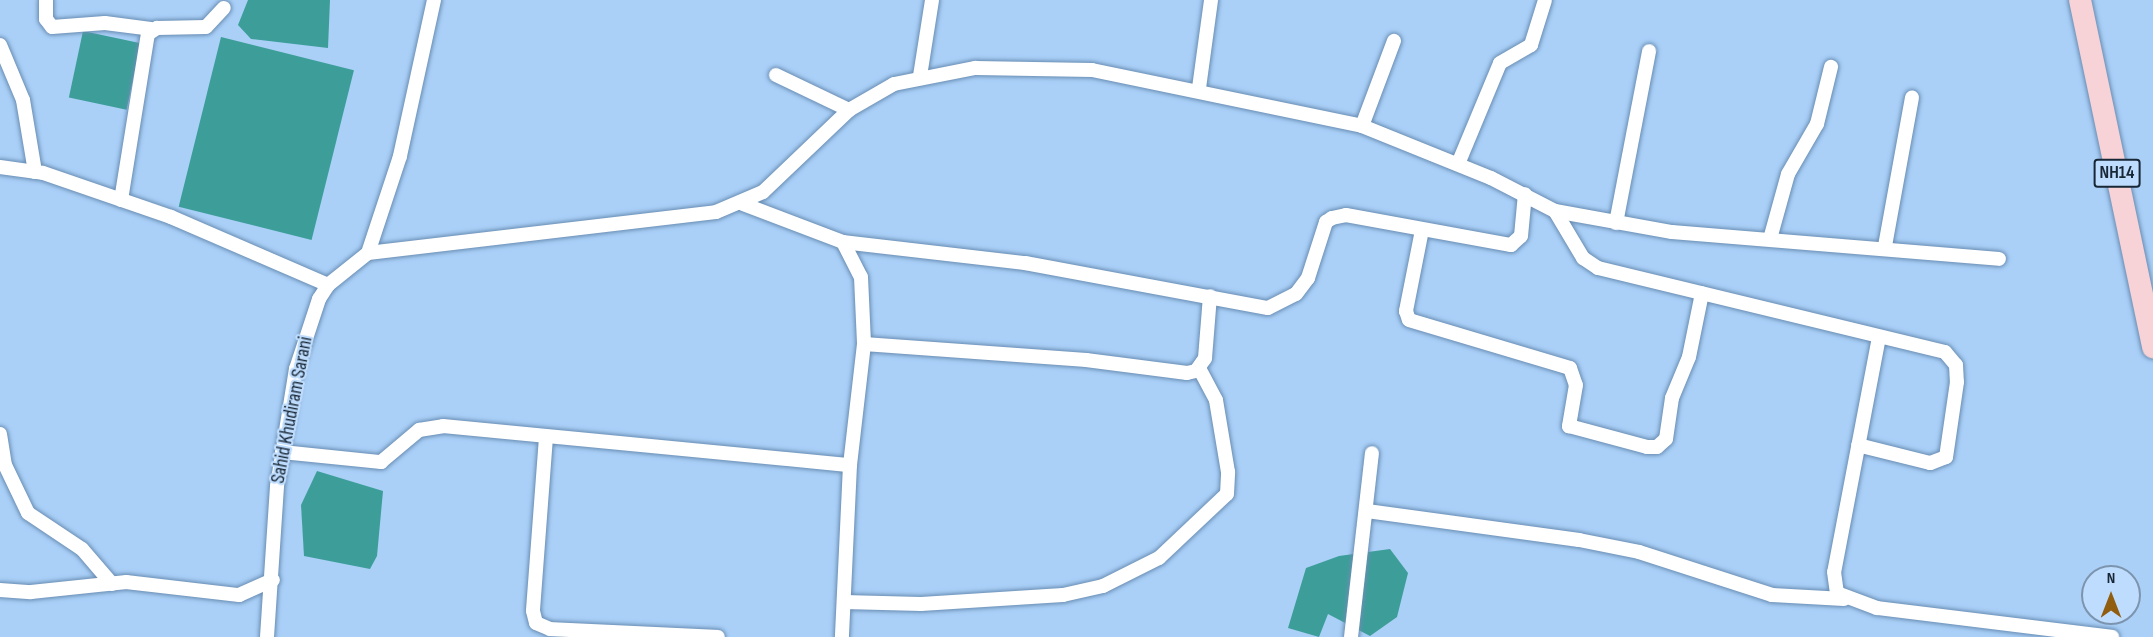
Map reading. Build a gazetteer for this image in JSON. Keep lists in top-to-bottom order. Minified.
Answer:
{"streets":{"highway":["NH14"],"street":["Sahid Khudiram Sarani"]},"north":"top"}
